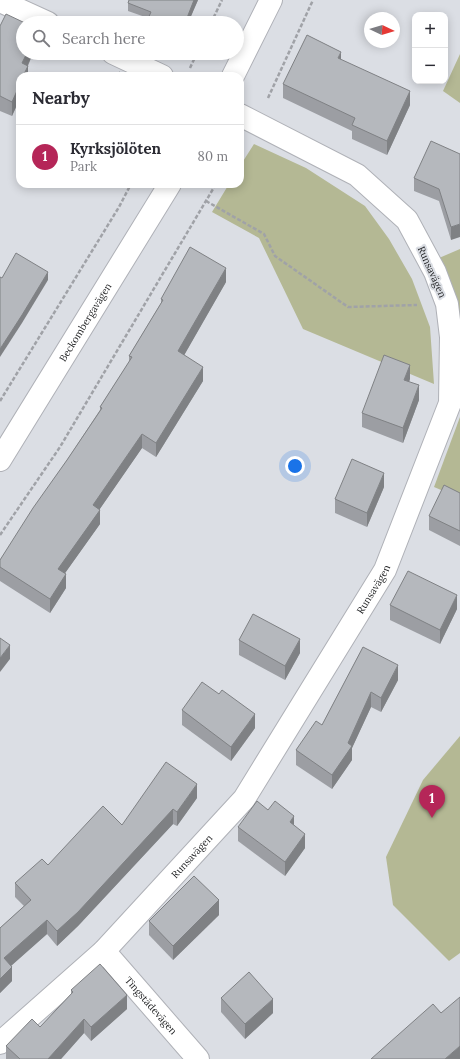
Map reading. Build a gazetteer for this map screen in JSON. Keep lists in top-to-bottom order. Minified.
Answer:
{"streets":{"street":["Runsavägen","Beckombergavägen","Tingstädevägen"]},"crossings":[["Runsavägen","Tingstädevägen"]],"north":"right","page":{"map_buttons":["+","−"],"search":"Search here","heading":"Nearby","list":[{"mark":"1","name":"Kyrksjölöten","note":"Park","value":"80 m"}],"pins":"1"}}
